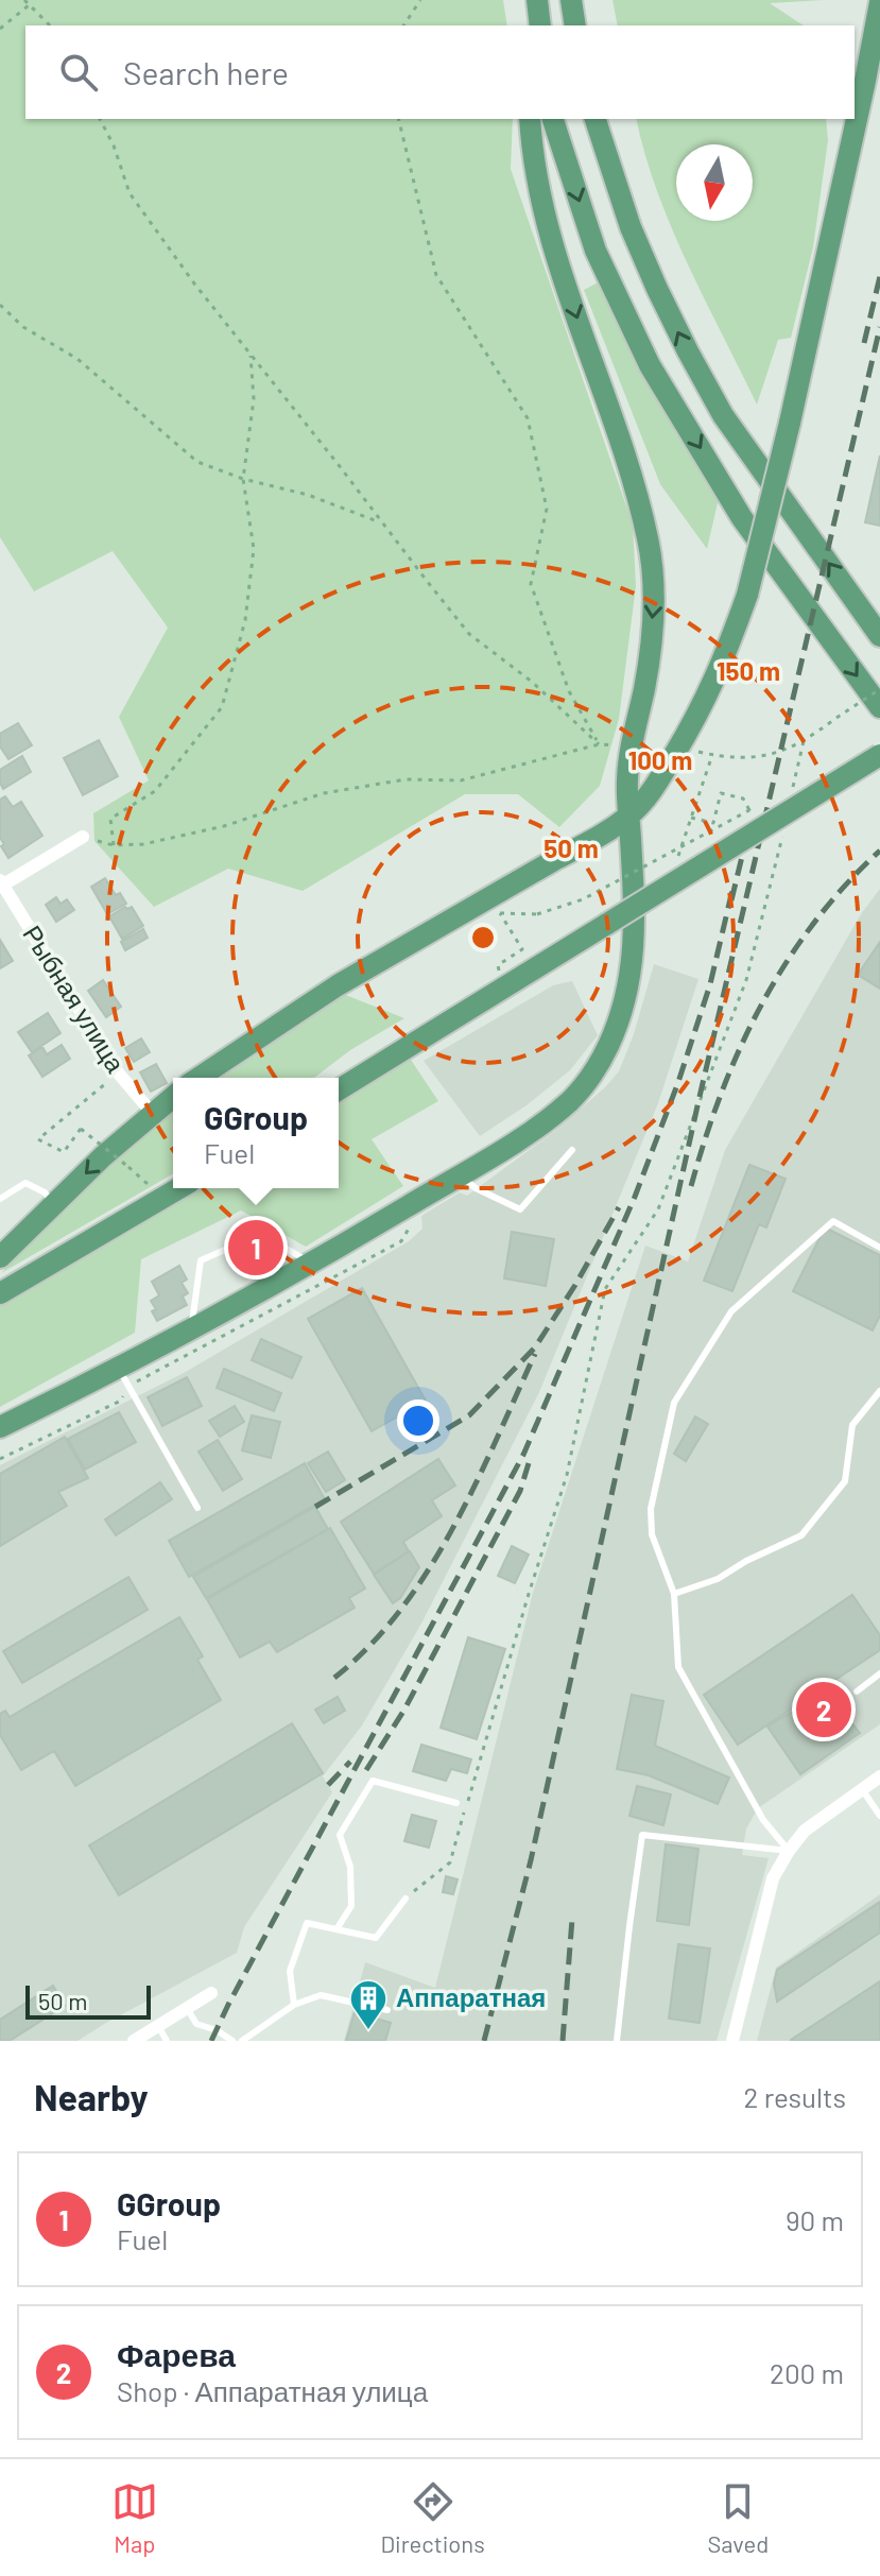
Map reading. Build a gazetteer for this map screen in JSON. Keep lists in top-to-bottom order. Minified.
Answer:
{"streets":{"street":["Рыбная улица"]},"places":{"building":["Аппаратная"]},"scale_bar":"50 m","north":"bottom","page":{"search":"Search here","popup":["GGroup","Fuel"],"pins":["1","2"],"scale":"50 m","heading":["Nearby","2 results"],"list":[{"mark":"1","name":"GGroup","note":"Fuel","value":"90 m"},{"mark":"2","name":"Фарева","note":"Shop · Аппаратная улица","value":"200 m"}],"nav":["Map","Directions","Saved"]},"rings":["150 m","100 m","50 m"]}
